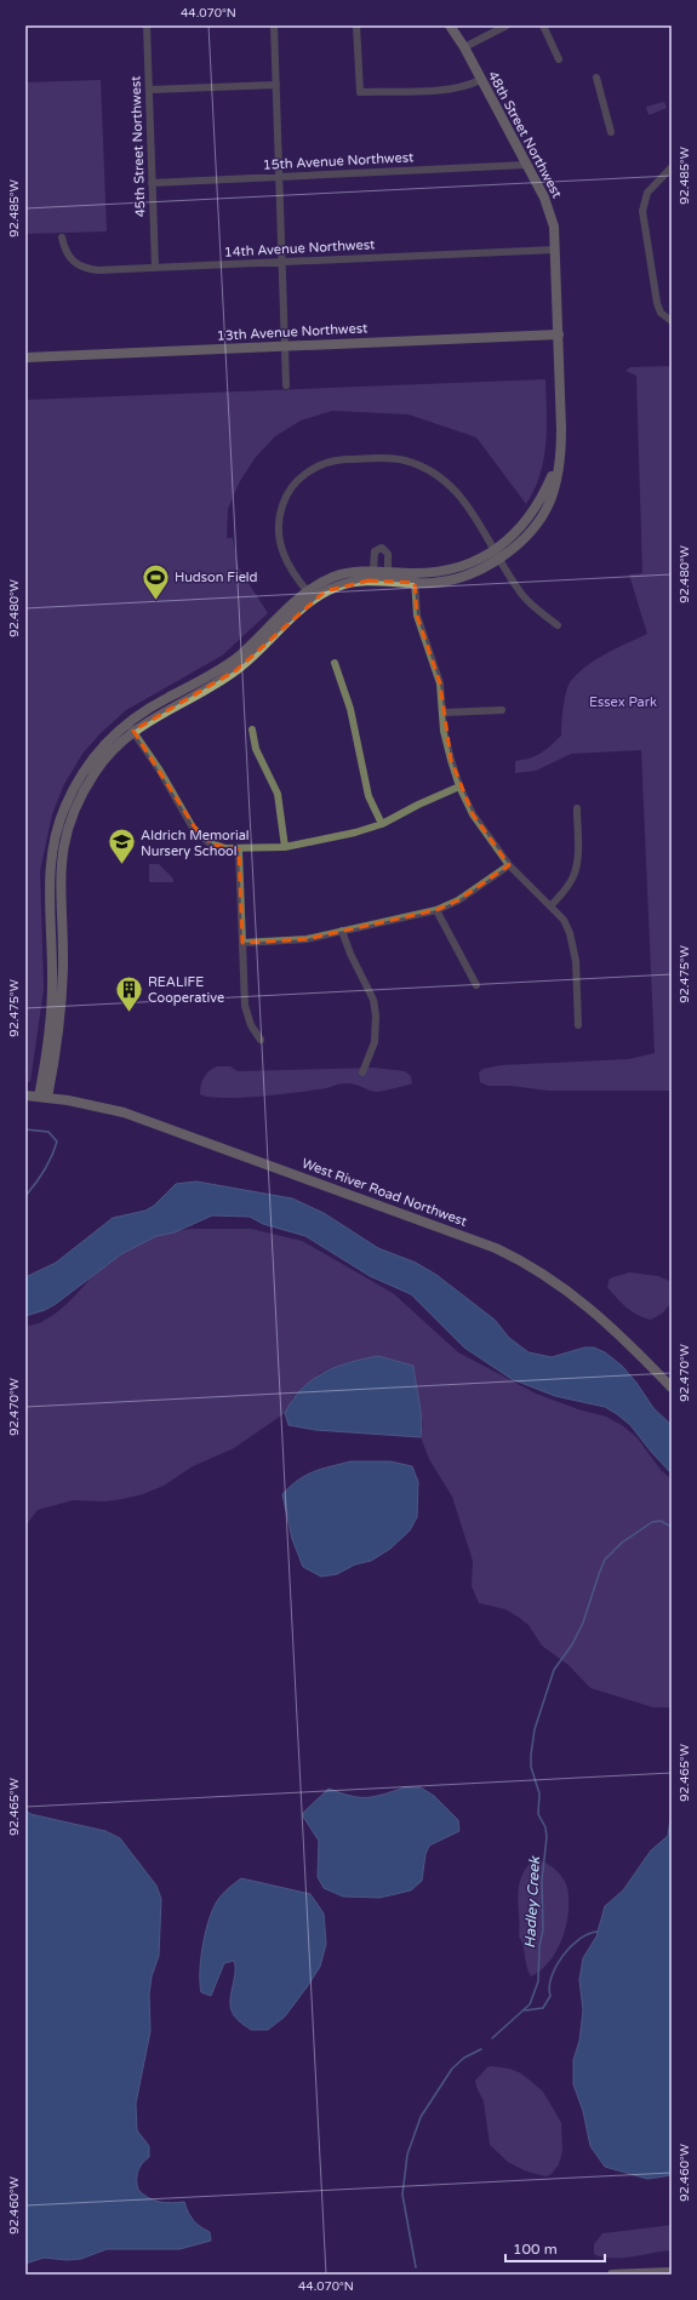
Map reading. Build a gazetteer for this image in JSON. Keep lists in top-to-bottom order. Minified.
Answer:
{"streets":{"street":["48th Street Northwest","45th Street Northwest","15th Avenue Northwest","14th Avenue Northwest","13th Avenue Northwest","West River Road Northwest"]},"crossings":[["48th Street Northwest","15th Avenue Northwest"],["48th Street Northwest","14th Avenue Northwest"],["48th Street Northwest","13th Avenue Northwest"],["45th Street Northwest","15th Avenue Northwest"],["45th Street Northwest","14th Avenue Northwest"]],"water":["Hadley Creek"],"parks":["Essex Park"],"places":{"sports":["Hudson Field"],"school or university":["Aldrich Memorial Nursery School"],"building":["REALIFE Cooperative"]},"scale_bar":"100 m","coordinates":["44.070°N","92.485°W","92.480°W","92.475°W","92.470°W","92.465°W","92.460°W"]}
